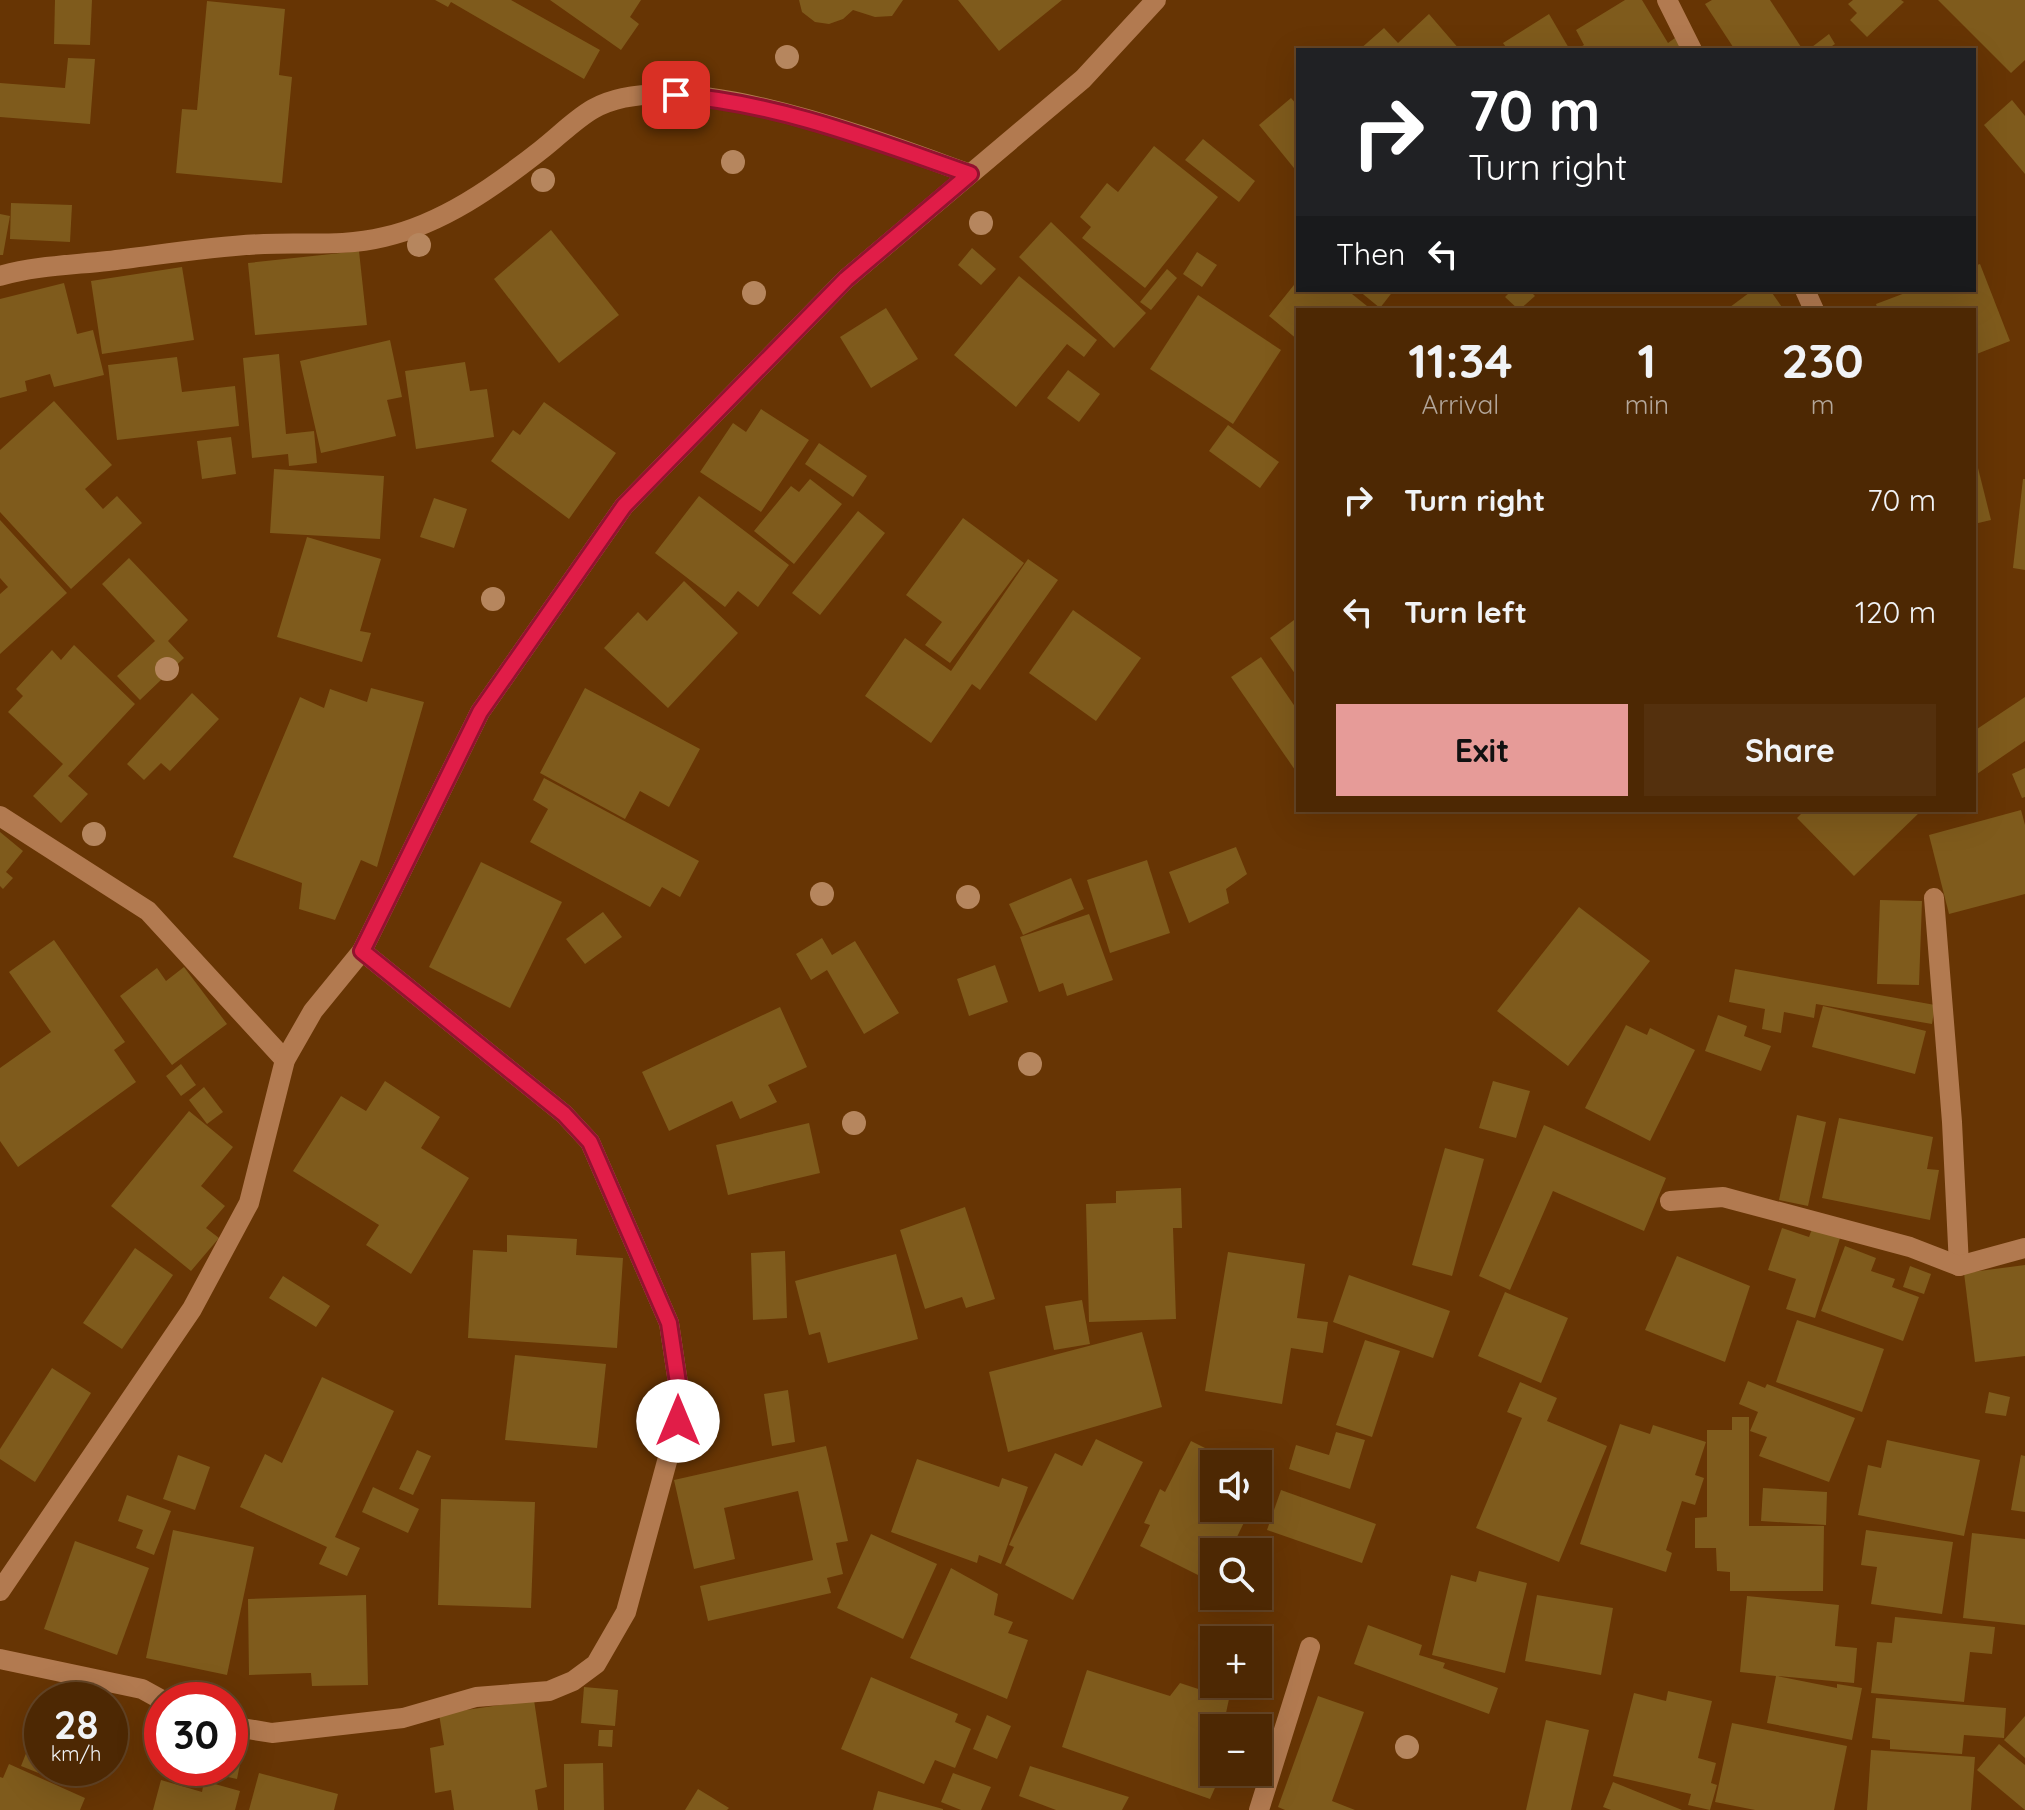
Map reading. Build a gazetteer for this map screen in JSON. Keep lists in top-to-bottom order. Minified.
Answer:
{"page":{"turn":["70 m","Turn right"],"then":"Then","eta":["11:34","Arrival","1","min","230","m"],"list":[{"name":"Turn right","value":"70 m"},{"name":"Turn left","value":"120 m"}],"buttons":["Exit","Share"],"map_buttons":["+","−"],"speed":"28 km/h","limit":"30"}}
